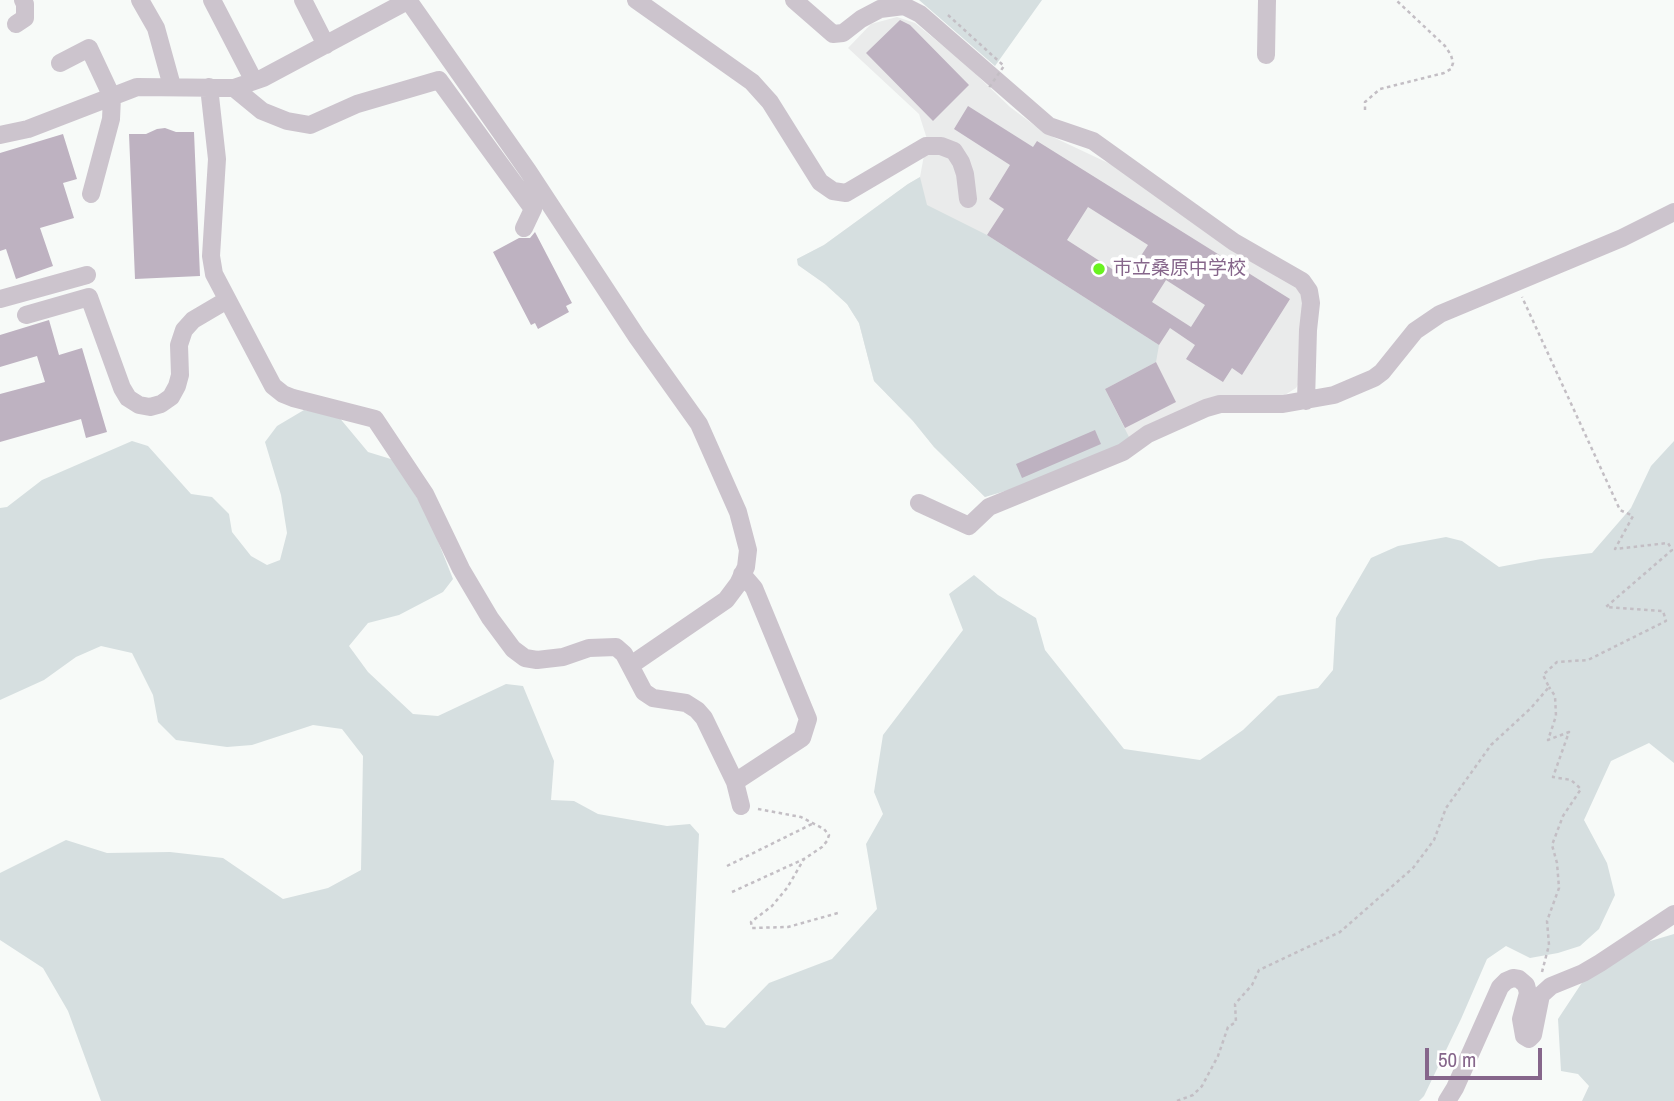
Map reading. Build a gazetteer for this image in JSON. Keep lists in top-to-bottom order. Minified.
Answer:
{"places":["市立桑原中学校"],"scale_bar":"50 m"}
